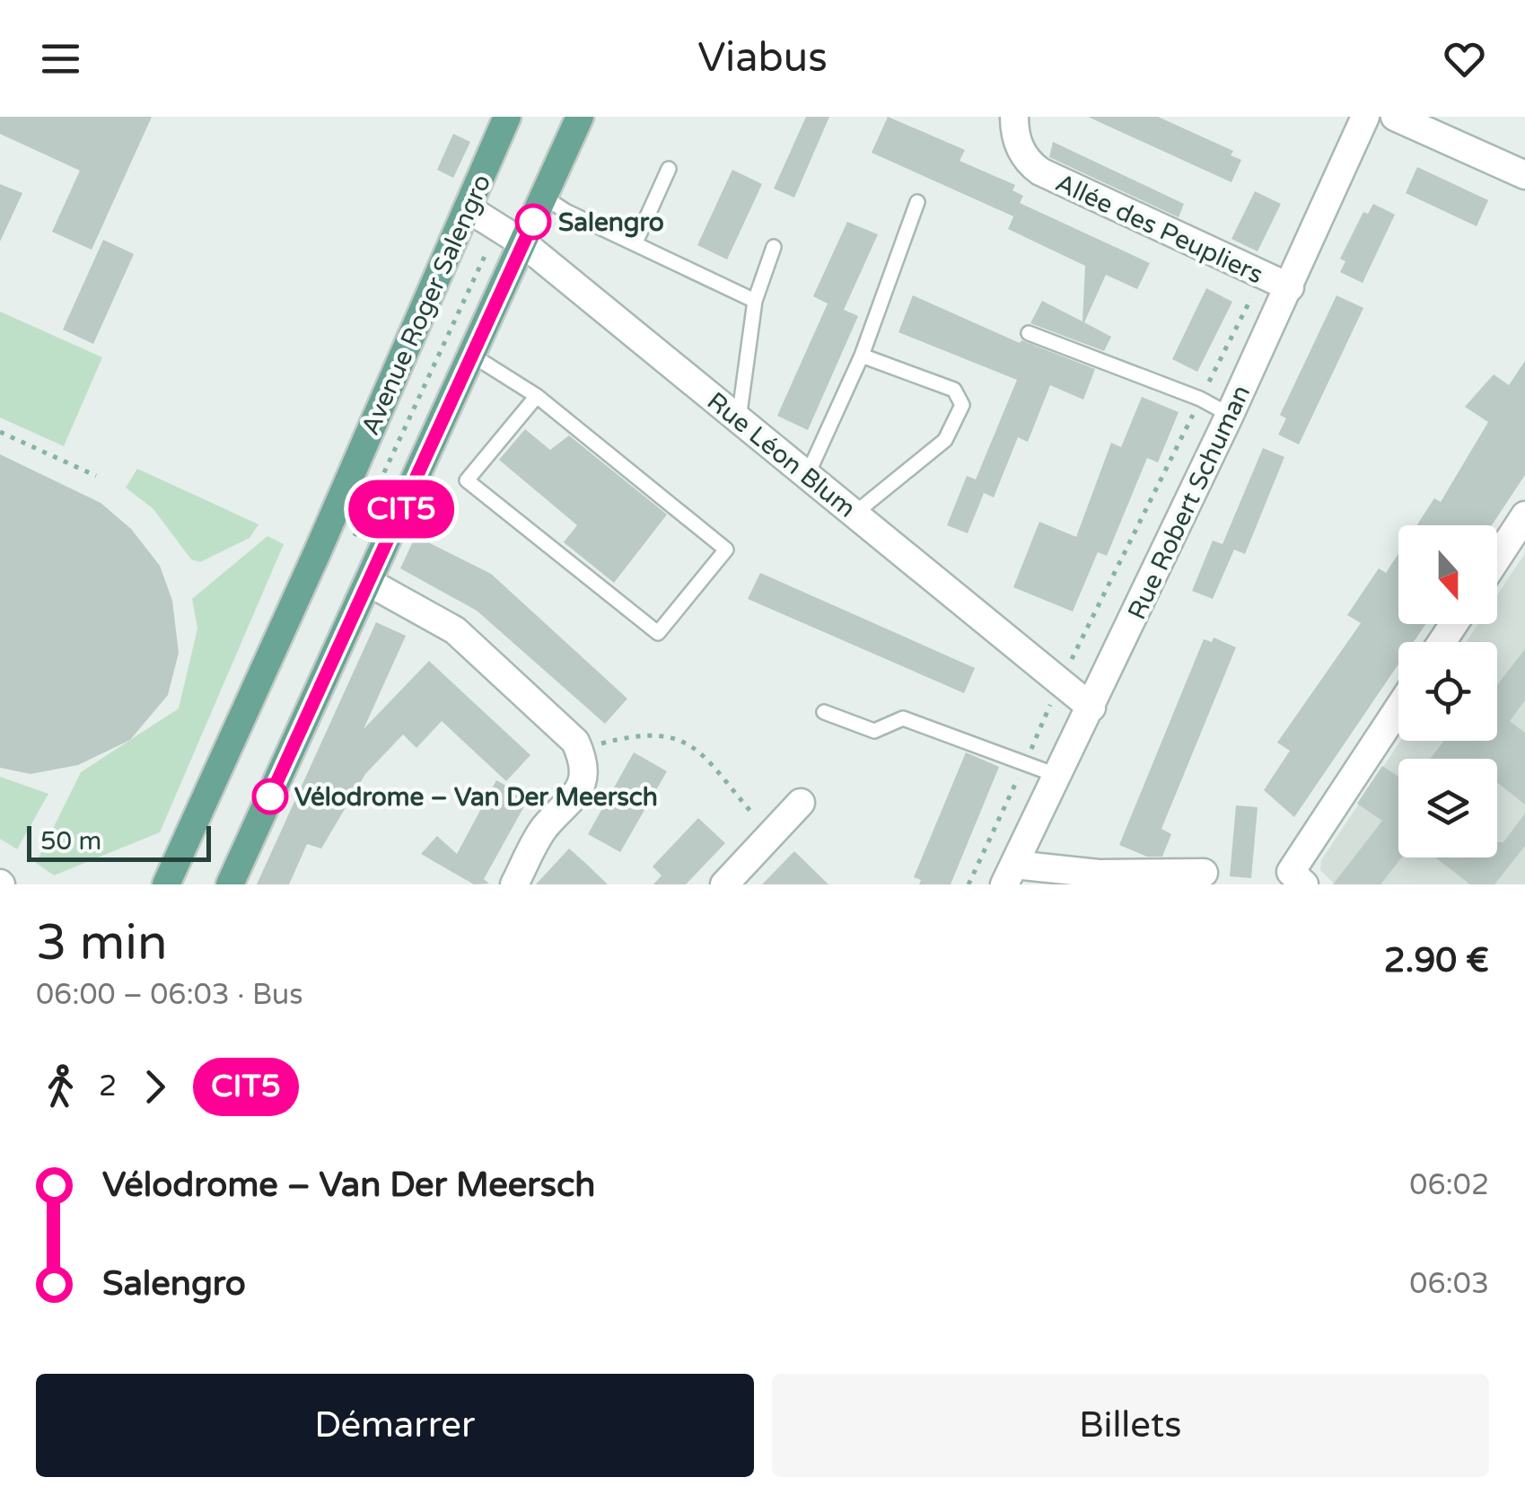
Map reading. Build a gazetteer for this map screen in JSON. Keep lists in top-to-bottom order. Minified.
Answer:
{"streets":{"main road":["Avenue Roger Salengro"],"street":["Allée des Peupliers","Rue Léon Blum","Rue Robert Schuman"]},"crossings":[["Allée des Peupliers","Rue Robert Schuman"],["Avenue Roger Salengro","Rue Léon Blum"],["Rue Léon Blum","Rue Robert Schuman"]],"places":["Salengro","Vélodrome – Van Der Meersch"],"lines":["bus line CIT5"],"scale_bar":"50 m","north":"bottom","page":{"header":"Viabus","on_map":"CIT5","scale":"50 m","heading":["3 min","06:00 – 06:03 · Bus","2.90 €"],"legs":["2","CIT5"],"list":[{"name":"Vélodrome – Van Der Meersch","value":"06:02"},{"name":"Salengro","value":"06:03"}],"buttons":["Démarrer","Billets"]}}
